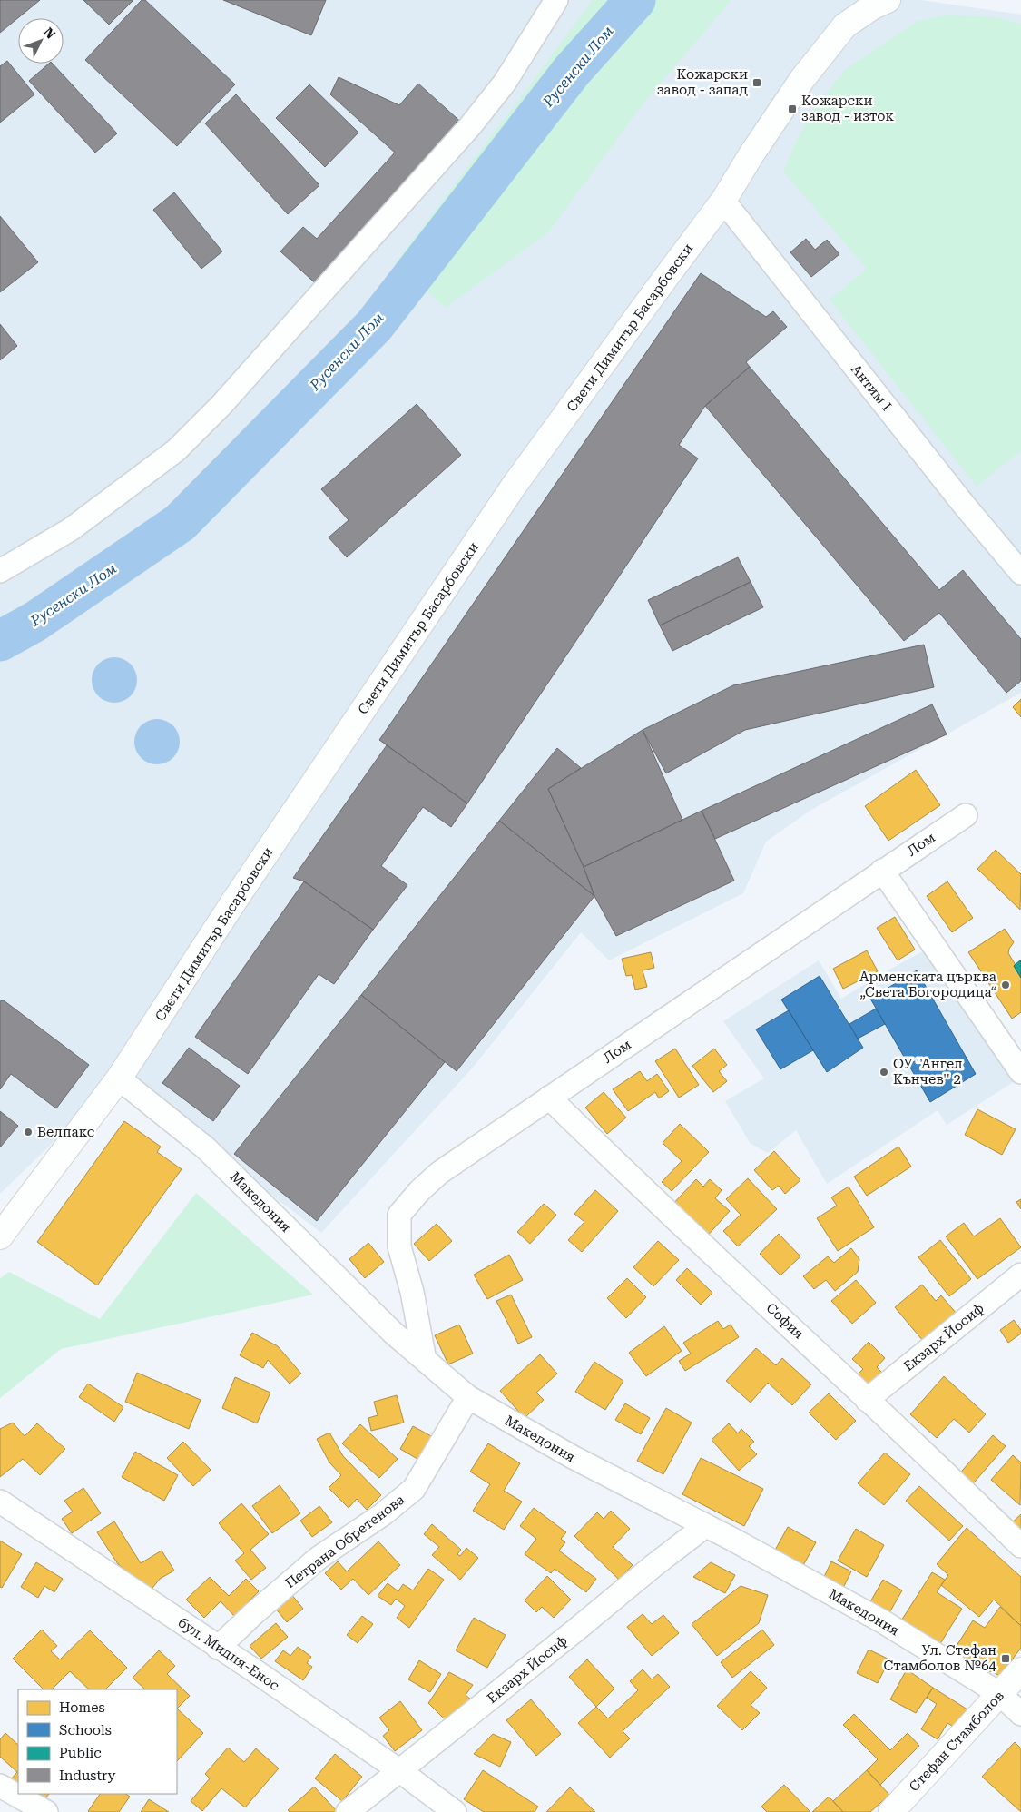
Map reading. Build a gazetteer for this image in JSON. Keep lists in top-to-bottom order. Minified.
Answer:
{"streets":{"street":["Свети Димитър Басарбовски","Антим I","Лом","Македония","София","Екзарх Йосиф","Петрана Обретенова","бул. Мидия-Енос","Стефан Стамболов"]},"crossings":[["Свети Димитър Басарбовски","Антим I"],["Свети Димитър Басарбовски","Македония"],["Лом","Македония"],["Лом","София"],["Македония","Екзарх Йосиф"],["Македония","Петрана Обретенова"],["Македония","Стефан Стамболов"],["София","Екзарх Йосиф"],["Екзарх Йосиф","бул. Мидия-Енос"],["Петрана Обретенова","бул. Мидия-Енос"]],"water":["Русенски Лом"],"places":{"transit":["Кожарски завод - запад","Кожарски завод - изток","Ул. Стефан Стамболов №64"],"other":["Арменската църква „Света Богородица“","ОУ ''Ангел Кънчев'' 2","Велпакс"]},"legend":["Homes","Schools","Public","Industry"],"north":"top right"}
